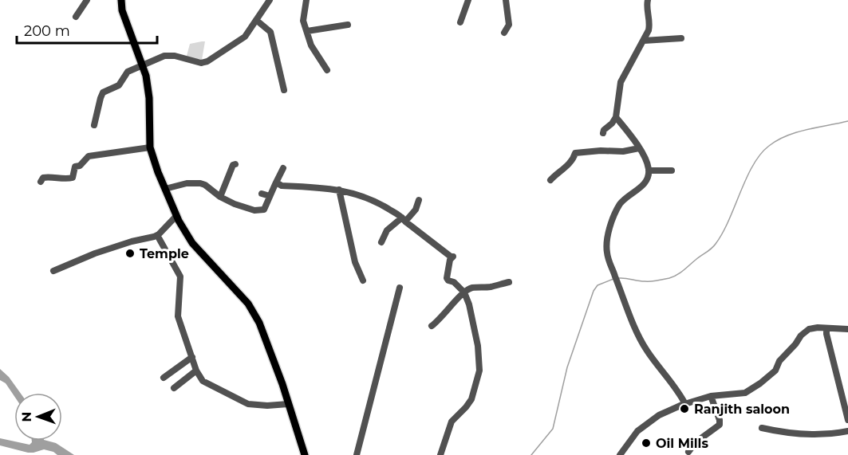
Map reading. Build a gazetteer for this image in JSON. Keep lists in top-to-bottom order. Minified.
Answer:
{"places":["Temple","Ranjith saloon","Oil Mills"],"scale_bar":"200 m","north":"left"}
